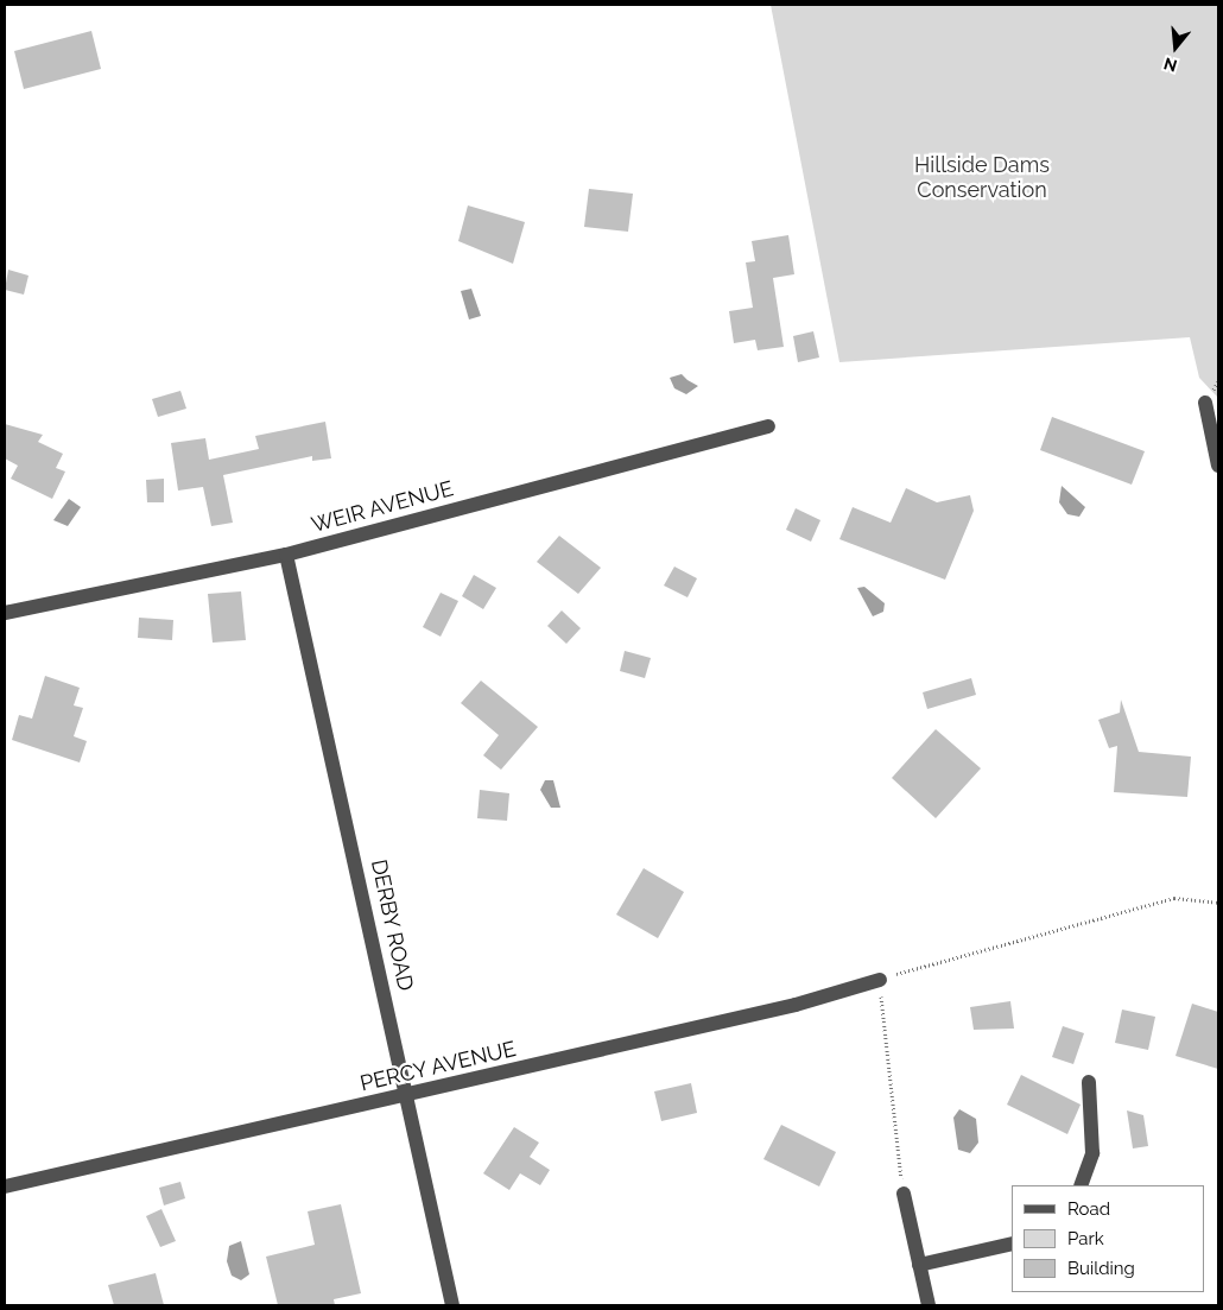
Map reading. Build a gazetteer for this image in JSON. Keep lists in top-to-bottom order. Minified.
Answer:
{"streets":{"street":["WEIR AVENUE","DERBY ROAD","PERCY AVENUE"]},"crossings":[["WEIR AVENUE","DERBY ROAD"],["DERBY ROAD","PERCY AVENUE"]],"parks":["Hillside Dams Conservation"],"legend":["Road","Park","Building"],"north":"bottom"}
